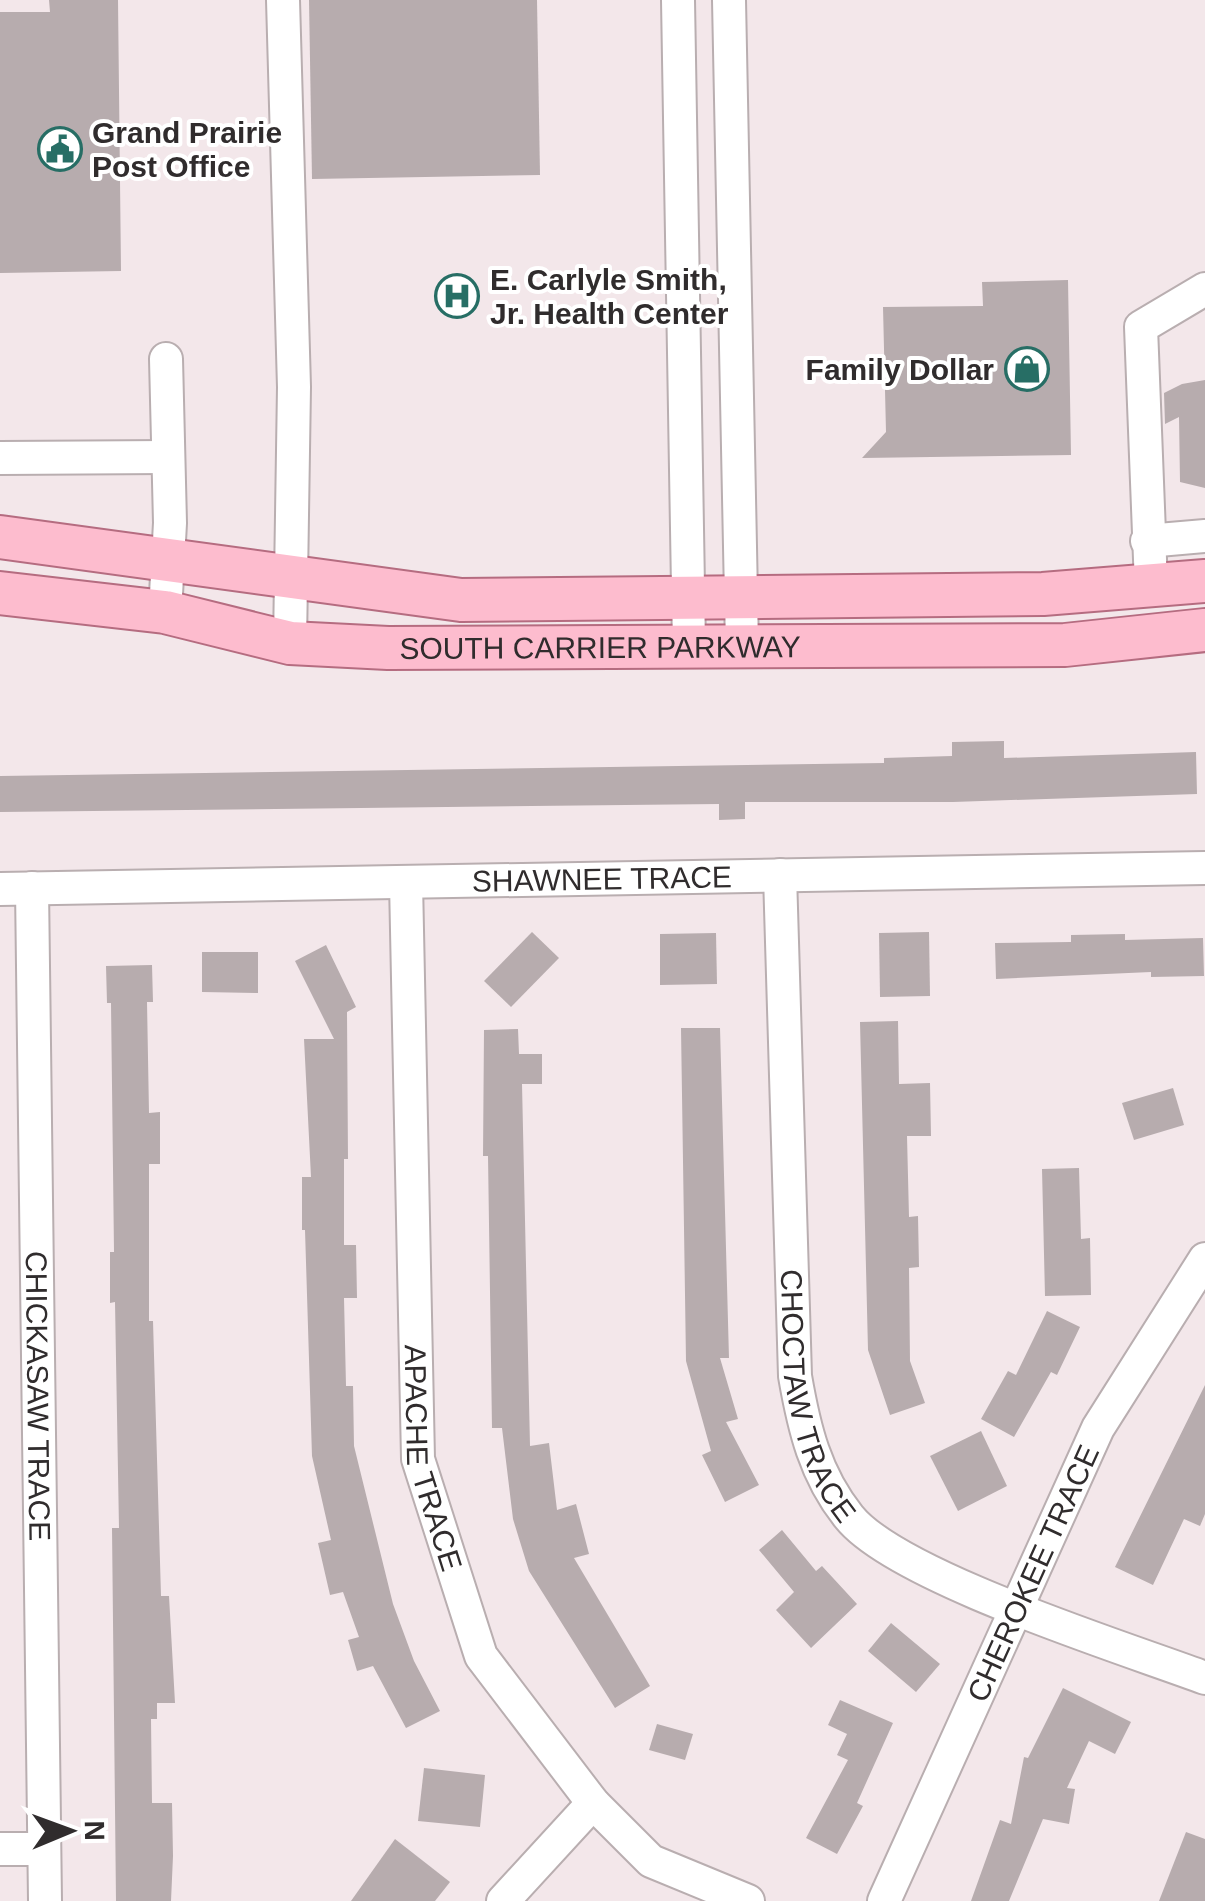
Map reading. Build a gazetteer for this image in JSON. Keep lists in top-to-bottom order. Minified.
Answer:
{"streets":{"main road":["SOUTH CARRIER PARKWAY"],"street":["SHAWNEE TRACE","CHOCTAW TRACE","CHICKASAW TRACE","APACHE TRACE","CHEROKEE TRACE"]},"crossings":[["SHAWNEE TRACE","CHOCTAW TRACE"],["SHAWNEE TRACE","CHICKASAW TRACE"],["SHAWNEE TRACE","APACHE TRACE"],["CHOCTAW TRACE","CHEROKEE TRACE"]],"places":{"public building":["Grand Prairie Post Office"],"hospital":["E. Carlyle Smith, Jr. Health Center"],"shop":["Family Dollar"]},"north":"right"}
